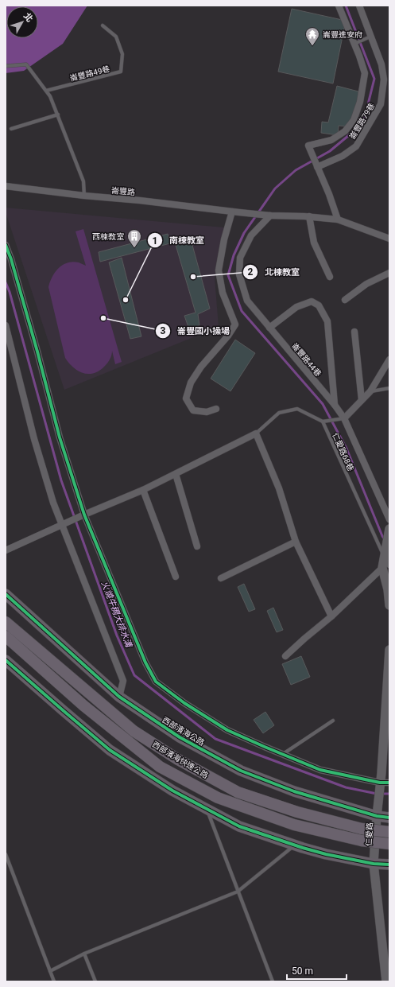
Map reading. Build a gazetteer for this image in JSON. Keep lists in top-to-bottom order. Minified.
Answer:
{"streets":{"highway":["西部濱海快速公路"],"main road":["西部濱海公路"],"street":["崙豐路79巷","崙豐路","崙豐路44巷","仁愛路"],"lane":["崙豐路49巷","仁愛路68巷"]},"crossings":[["崙豐路","崙豐路44巷"],["西部濱海公路","仁愛路"]],"water":["火燒牛稠大排水溝"],"places":{"temple":["崙豐進安府"],"building":["西棟教室"],"other":["北棟教室","南棟教室","崙豐國小操場"]},"scale_bar":"50 m","north":"top right"}
